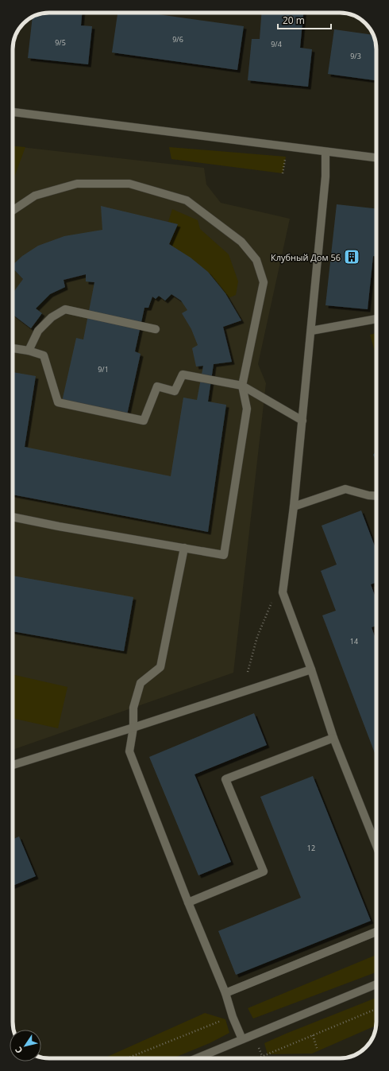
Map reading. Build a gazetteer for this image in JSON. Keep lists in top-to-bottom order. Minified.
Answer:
{"places":{"building":["Клубный Дом 56"]},"house_numbers":["9/6","9/5","9/4","9/3","9/1","14","12"],"scale_bar":"20 m","north":"bottom left"}
